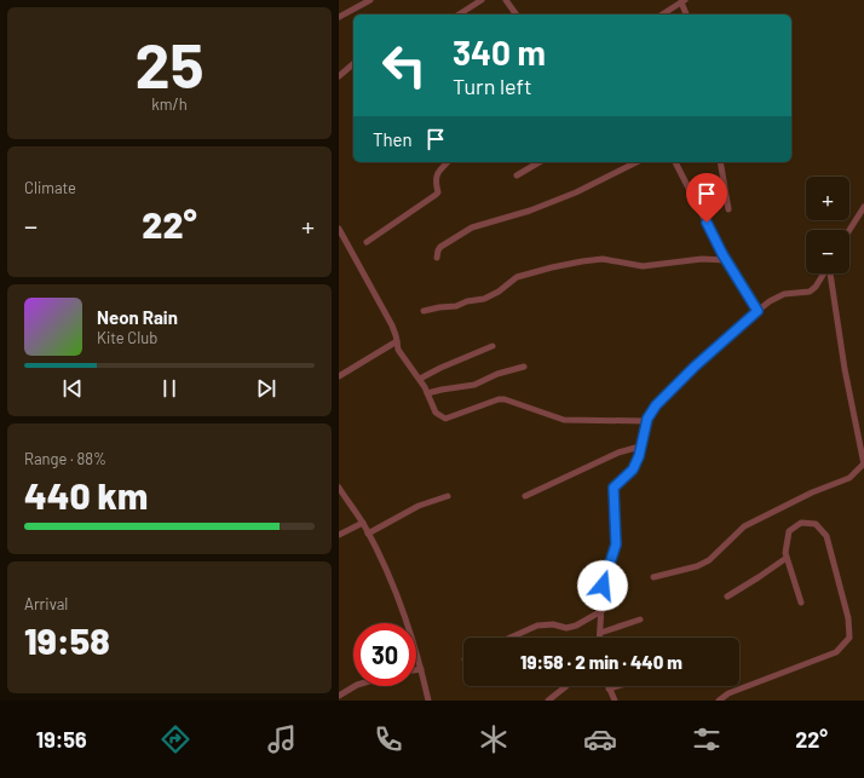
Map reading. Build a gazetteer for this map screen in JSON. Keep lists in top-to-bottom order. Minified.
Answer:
{"page":{"tile":[["25","km/h"],"Climate",["Range · 88%","440 km"],["Arrival","19:58"]],"turn":["340 m","Turn left"],"then":"Then","map_buttons":["+","−"],"heat":["−","22°","+"],"song":["Neon Rain","Kite Club"],"limit":"30","trip":"19:58 · 2 min · 440 m","tabs":["19:56","22°"]}}
